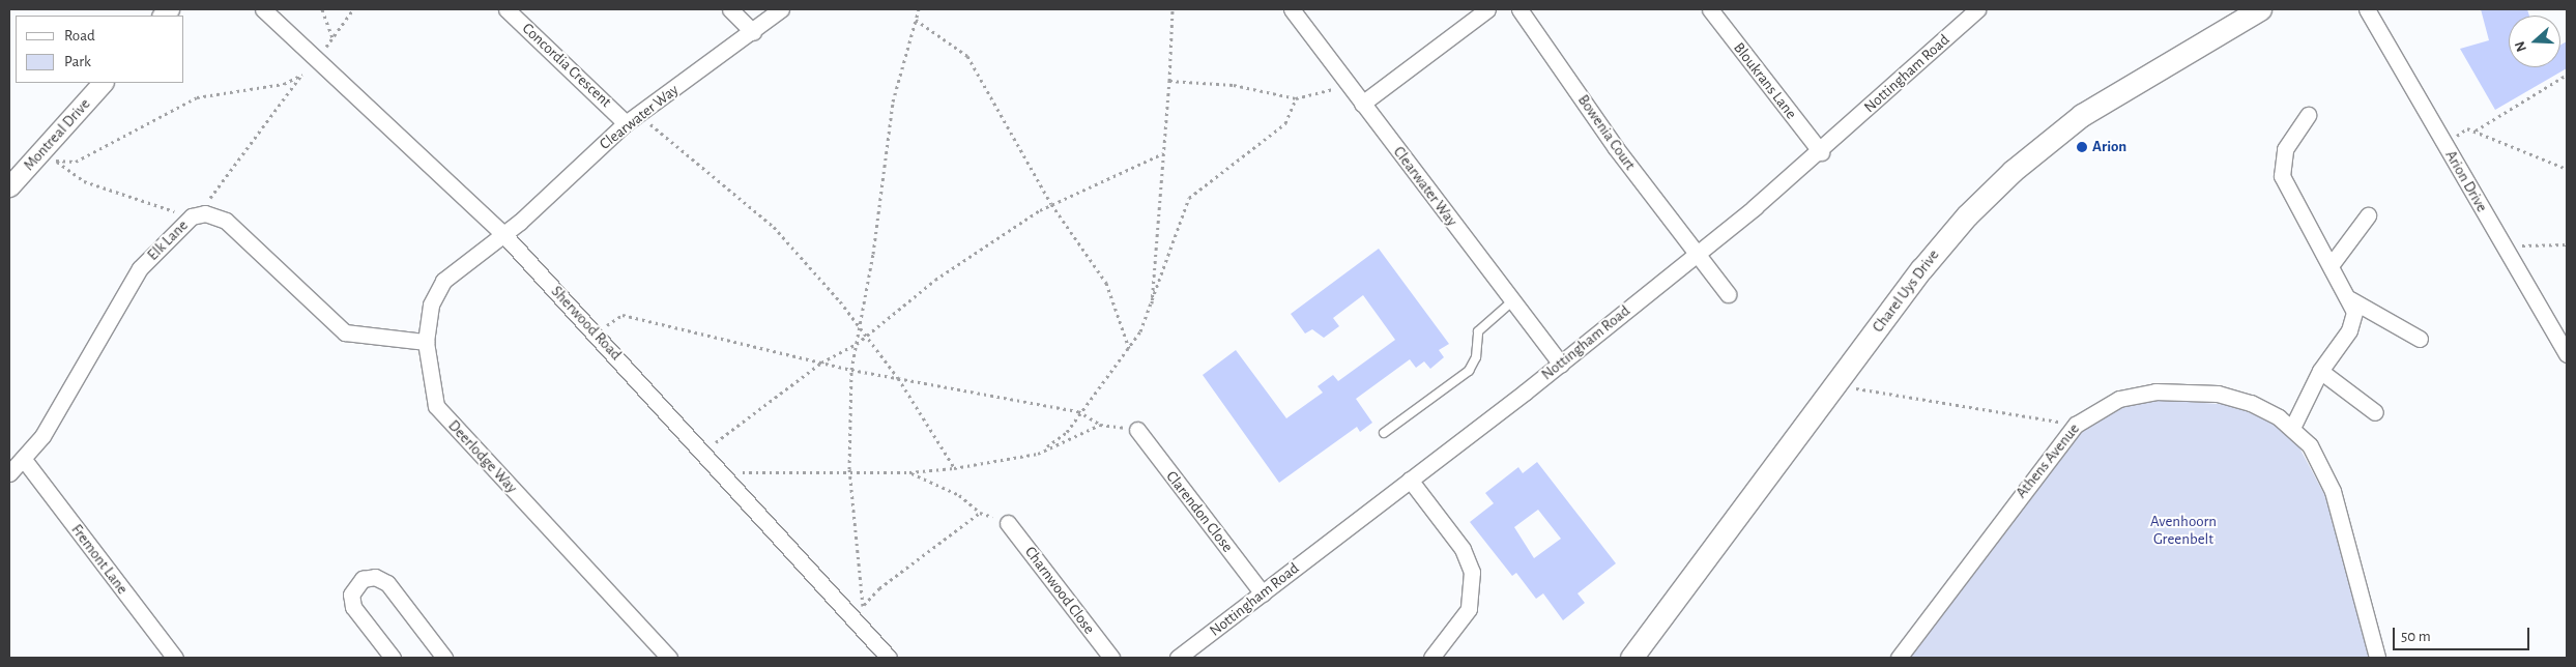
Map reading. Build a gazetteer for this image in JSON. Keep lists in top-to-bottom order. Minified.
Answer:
{"streets":{"main road":["Charel Uys Drive"],"street":["Concordia Crescent","Nottingham Road","Bloukrans Lane","Clearwater Way","Bowenia Court","Montreal Drive","Arion Drive","Elk Lane","Sherwood Road","Deerlodge Way","Athens Avenue","Clarendon Close","Fremont Lane","Charnwood Close"]},"crossings":[["Concordia Crescent","Clearwater Way"],["Nottingham Road","Bloukrans Lane"],["Nottingham Road","Clearwater Way"],["Nottingham Road","Bowenia Court"],["Nottingham Road","Clarendon Close"],["Clearwater Way","Sherwood Road"],["Clearwater Way","Deerlodge Way"],["Elk Lane","Deerlodge Way"],["Elk Lane","Fremont Lane"],["Sherwood Road","Deerlodge Way"]],"parks":["Avenhoorn Greenbelt"],"places":["Arion"],"legend":["Road","Park"],"scale_bar":"50 m","north":"left"}
